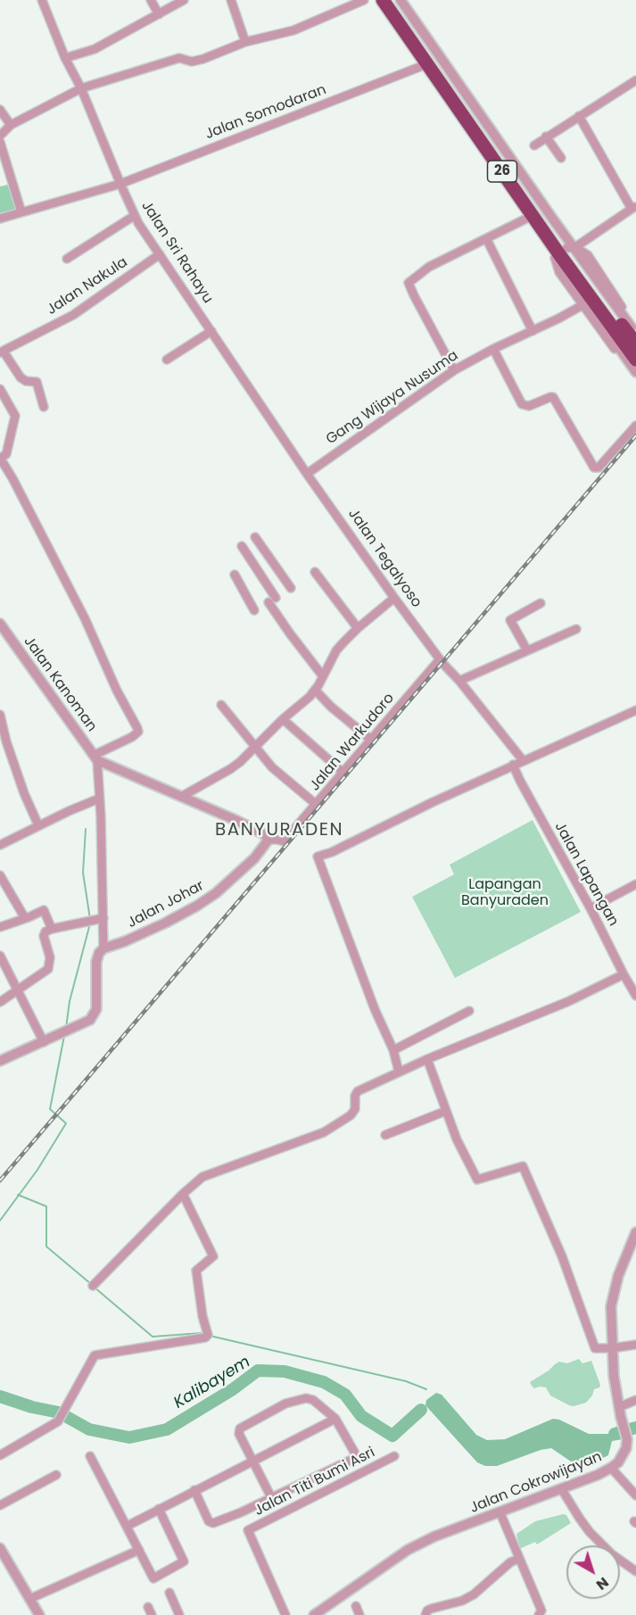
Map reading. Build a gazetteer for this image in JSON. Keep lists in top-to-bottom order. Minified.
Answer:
{"streets":{"highway":["26"],"street":["Jalan Somodaran","Jalan Sri Rahayu","Jalan Nakula","Gang Wijaya Nusuma","Jalan Tegalyoso","Jalan Kanoman","Jalan Warkudoro","Jalan Lapangan","Jalan Johar","Jalan Titi Bumi Asri","Jalan Cokrowijayan"]},"crossings":[["Jalan Somodaran","Jalan Sri Rahayu"],["Jalan Sri Rahayu","Jalan Nakula"],["Jalan Sri Rahayu","Gang Wijaya Nusuma"],["Jalan Sri Rahayu","Jalan Tegalyoso"],["Gang Wijaya Nusuma","Jalan Tegalyoso"],["Jalan Tegalyoso","Jalan Warkudoro"],["Jalan Warkudoro","Jalan Johar"]],"districts":["BANYURADEN"],"water":["Kalibayem"],"parks":["Lapangan Banyuraden"],"north":"bottom right"}
